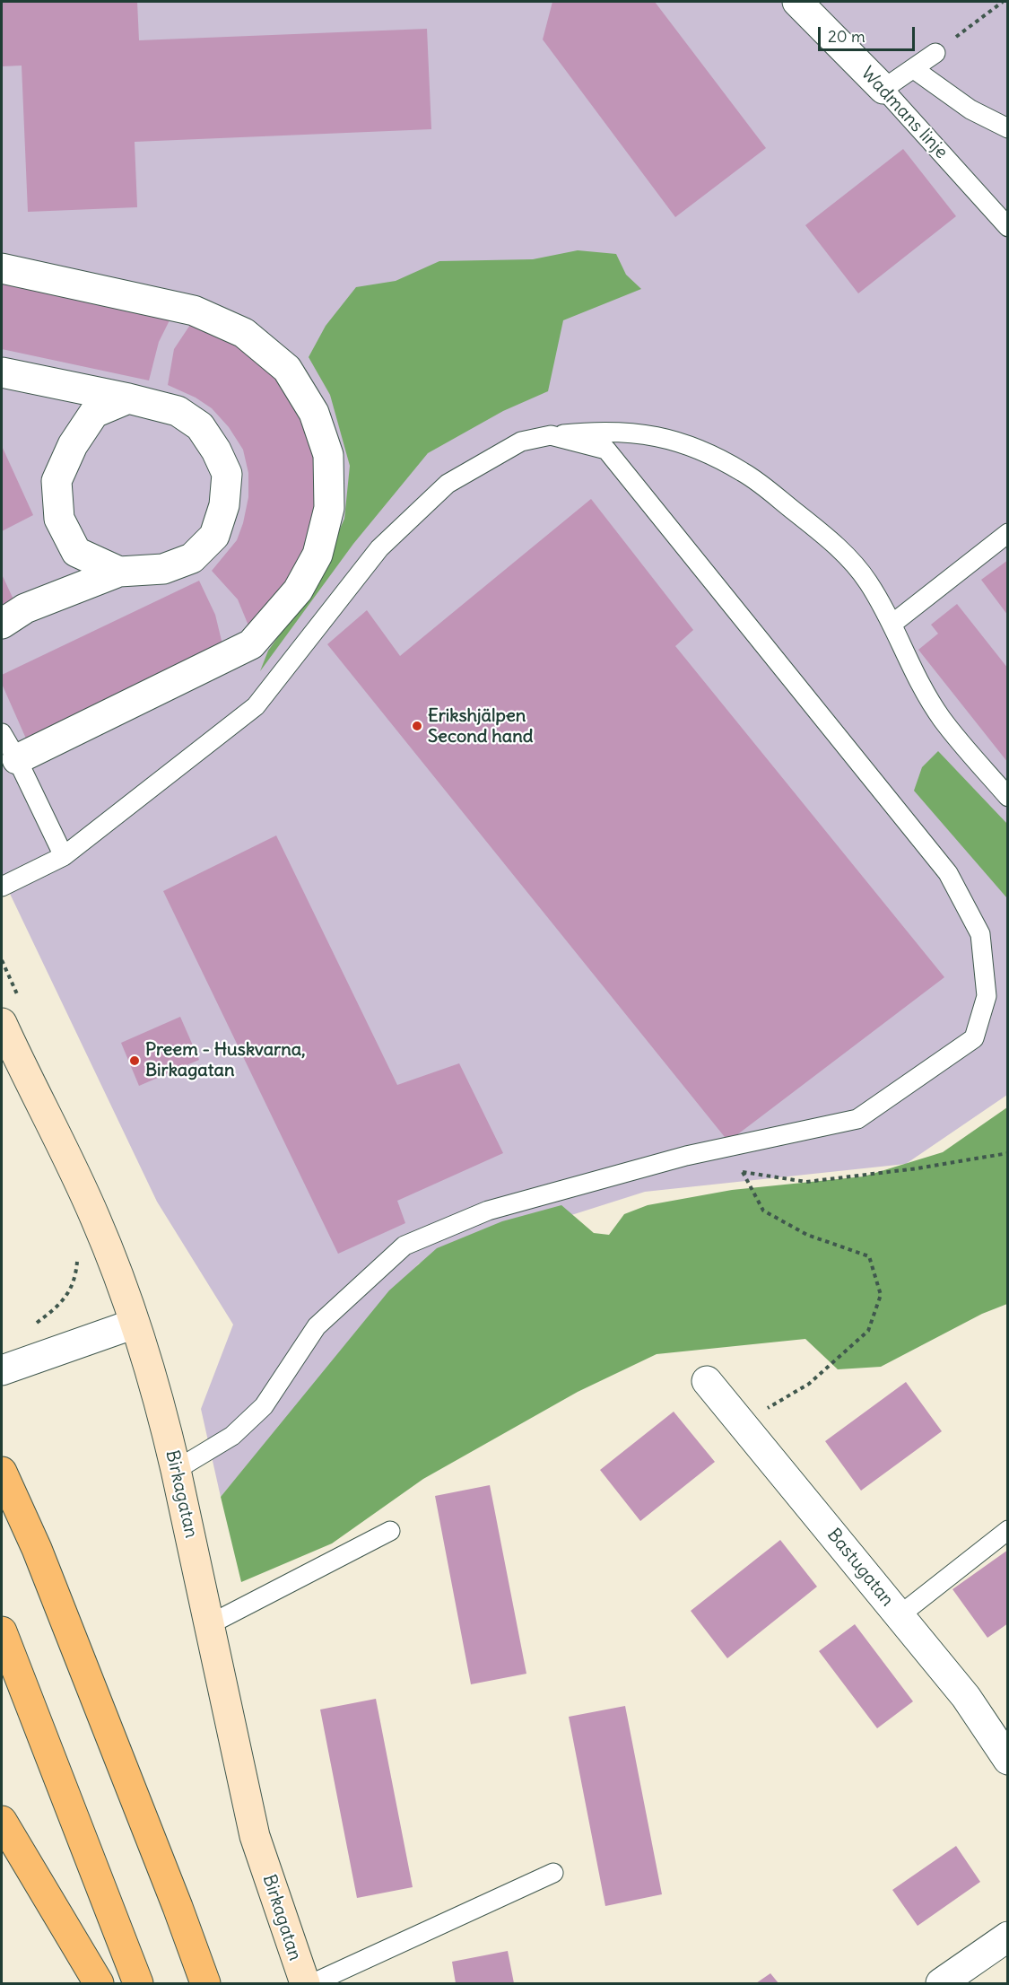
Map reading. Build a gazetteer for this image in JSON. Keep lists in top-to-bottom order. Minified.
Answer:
{"streets":{"street":["Wadmans linje","Birkagatan","Bastugatan"]},"places":["Erikshjälpen Second hand","Preem - Huskvarna, Birkagatan"],"scale_bar":"20 m"}
